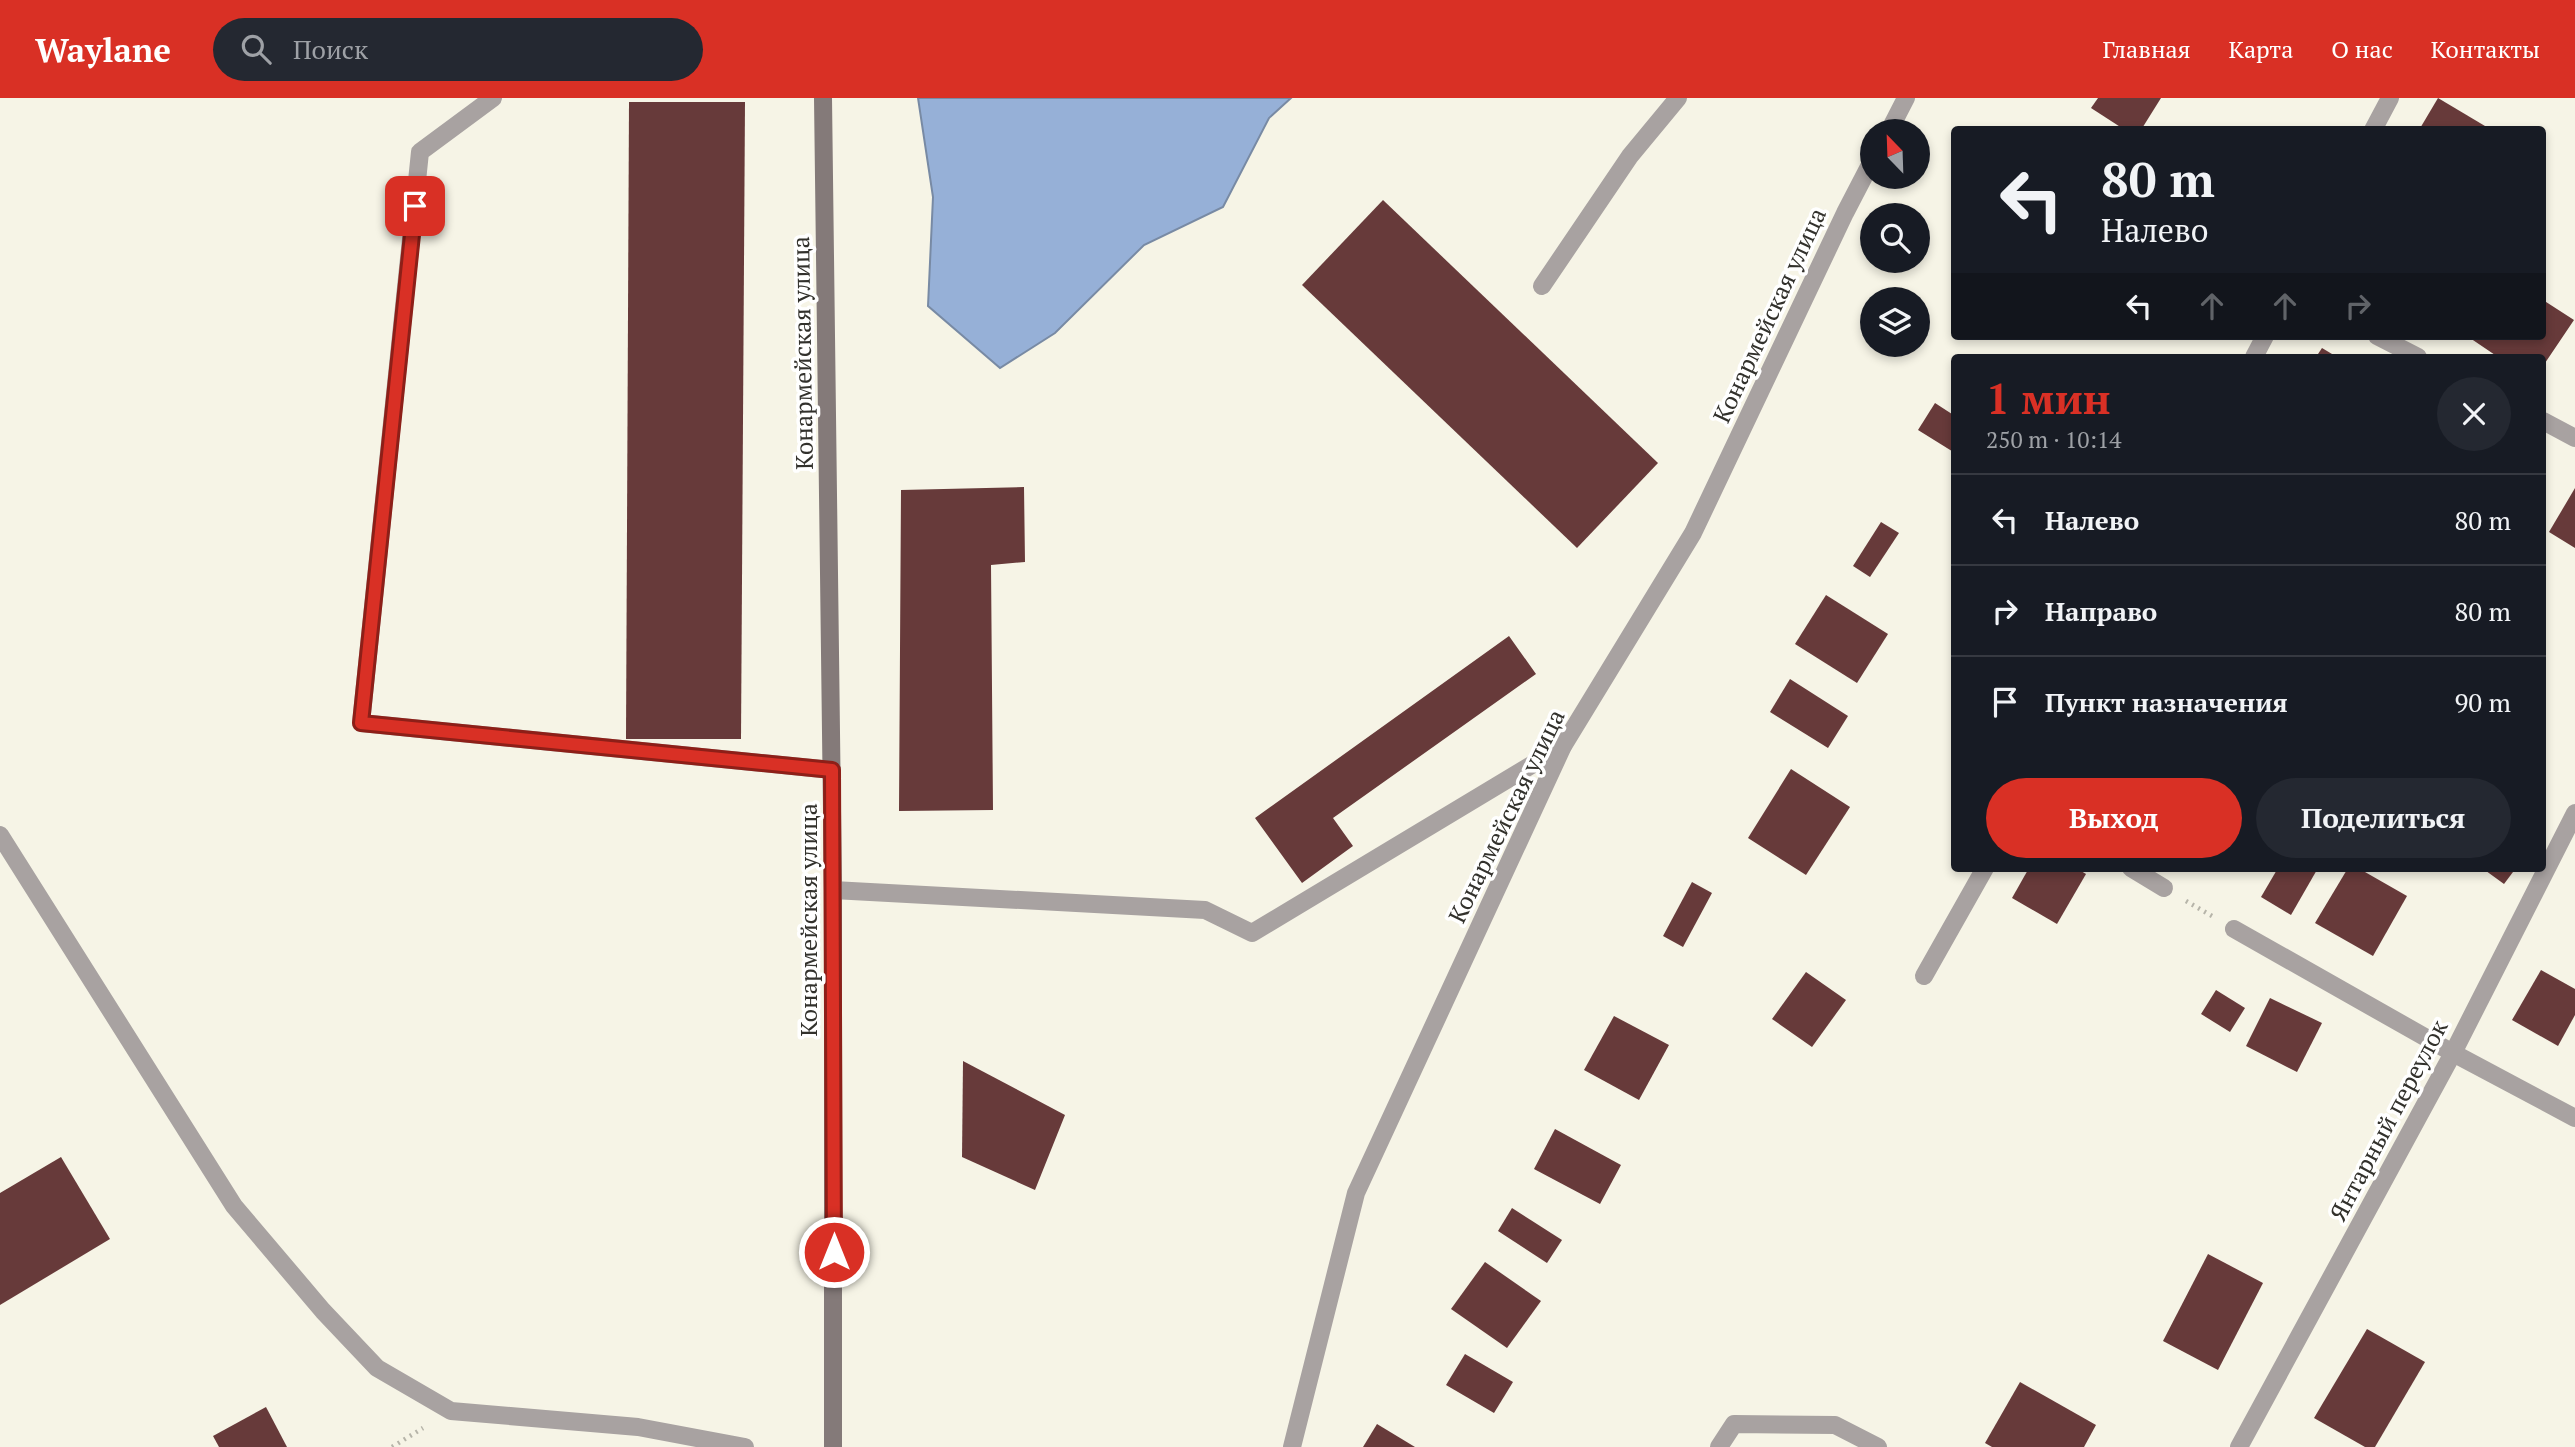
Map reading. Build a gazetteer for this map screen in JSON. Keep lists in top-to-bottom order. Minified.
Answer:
{"streets":{"main road":["Конармейская улица"],"street":["Янтарный переулок"]},"north":"top left","page":{"header":"Waylane","search":"Поиск","nav":["Главная","Карта","О нас","Контакты"],"turn":["80 m","Налево"],"heading":["1 мин","250 m · 10:14"],"list":[{"name":"Налево","value":"80 m"},{"name":"Направо","value":"80 m"},{"name":"Пункт назначения","value":"90 m"}],"buttons":["Выход","Поделиться"]}}
